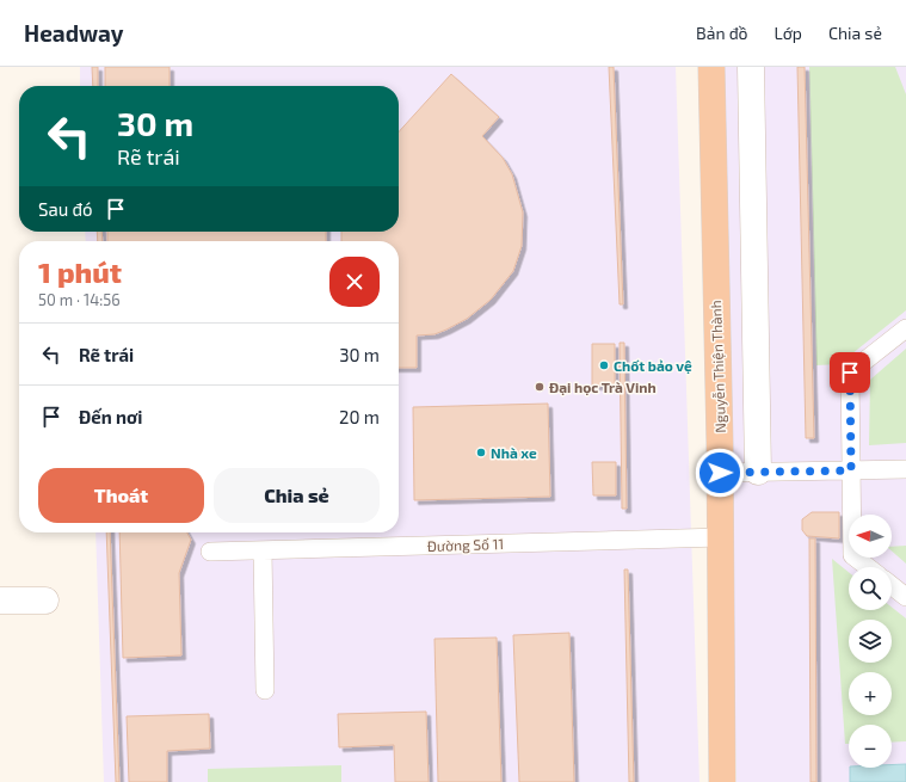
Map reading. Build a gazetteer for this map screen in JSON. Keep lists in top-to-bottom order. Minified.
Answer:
{"streets":{"highway":["Nguyễn Thiện Thành"],"lane":["Đường Số 11"]},"crossings":[["Nguyễn Thiện Thành","Đường Số 11"]],"places":["Chốt bảo vệ","Đại học Trà Vinh","Nhà xe"],"north":"left","page":{"header":"Headway","nav":["Bản đồ","Lớp","Chia sẻ"],"turn":["30 m","Rẽ trái"],"then":"Sau đó","heading":["1 phút","50 m · 14:56"],"list":[{"name":"Rẽ trái","value":"30 m"},{"name":"Đến nơi","value":"20 m"}],"buttons":["Thoát","Chia sẻ"],"map_buttons":["+","−"]}}
